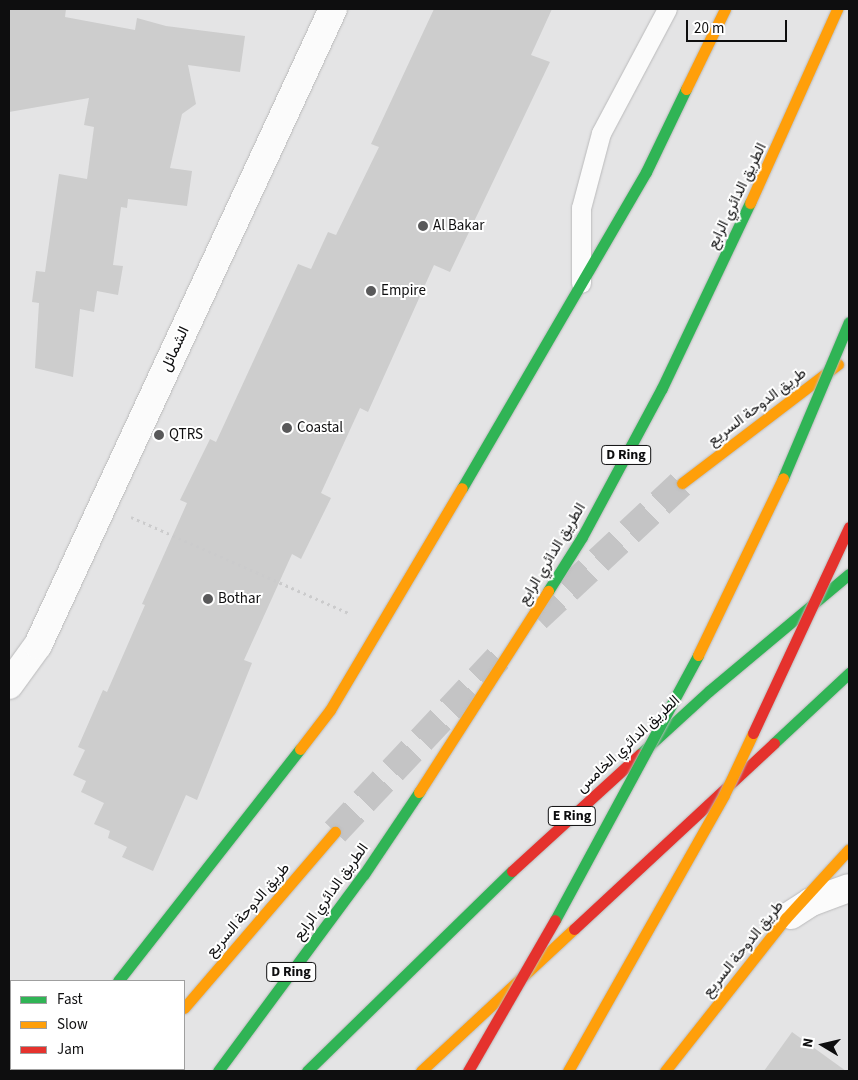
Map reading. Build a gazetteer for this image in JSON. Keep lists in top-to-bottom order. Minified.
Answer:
{"streets":{"main road":["الطريق الدائري الرابع","طريق الدوحة السريع","D Ring","الطريق الدائري الخامس","E Ring"],"street":["الشمائل"]},"places":["Al Bakar","Empire","Coastal","QTRS","Bothar"],"legend":["Fast","Slow","Jam"],"scale_bar":"20 m","north":"left"}
